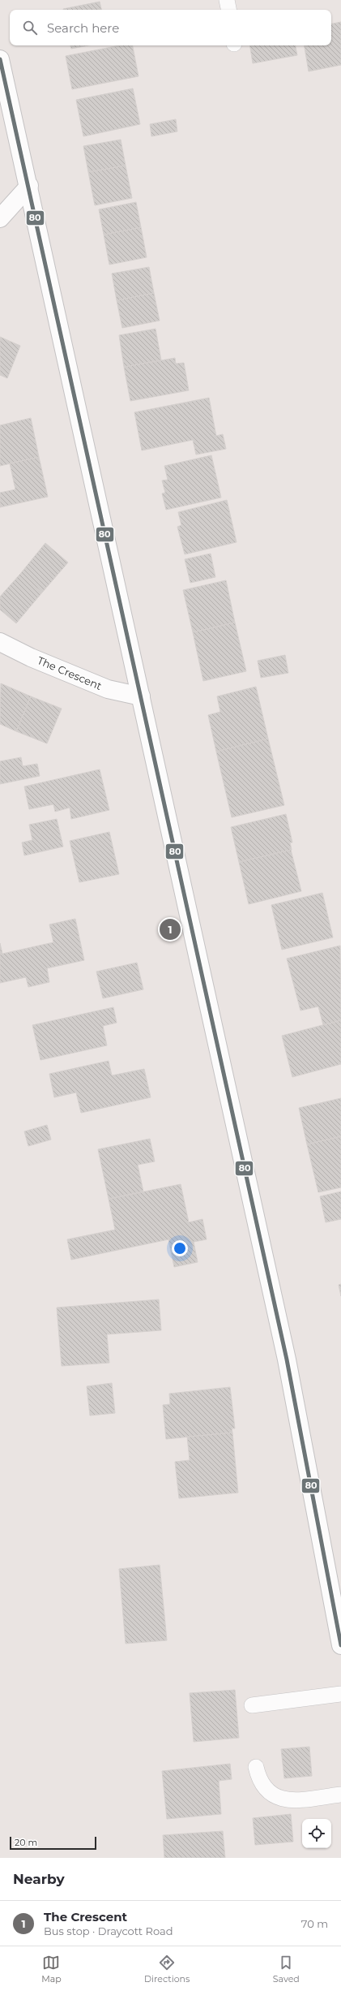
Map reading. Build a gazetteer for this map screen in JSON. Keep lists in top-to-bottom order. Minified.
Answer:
{"streets":{"street":["The Crescent"]},"lines":["transit line 80"],"scale_bar":"20 m","page":{"search":"Search here","pins":"1","scale":"20 m","heading":"Nearby","list":[{"mark":"1","name":"The Crescent","note":"Bus stop · Draycott Road","value":"70 m"}],"nav":["Map","Directions","Saved"]}}
